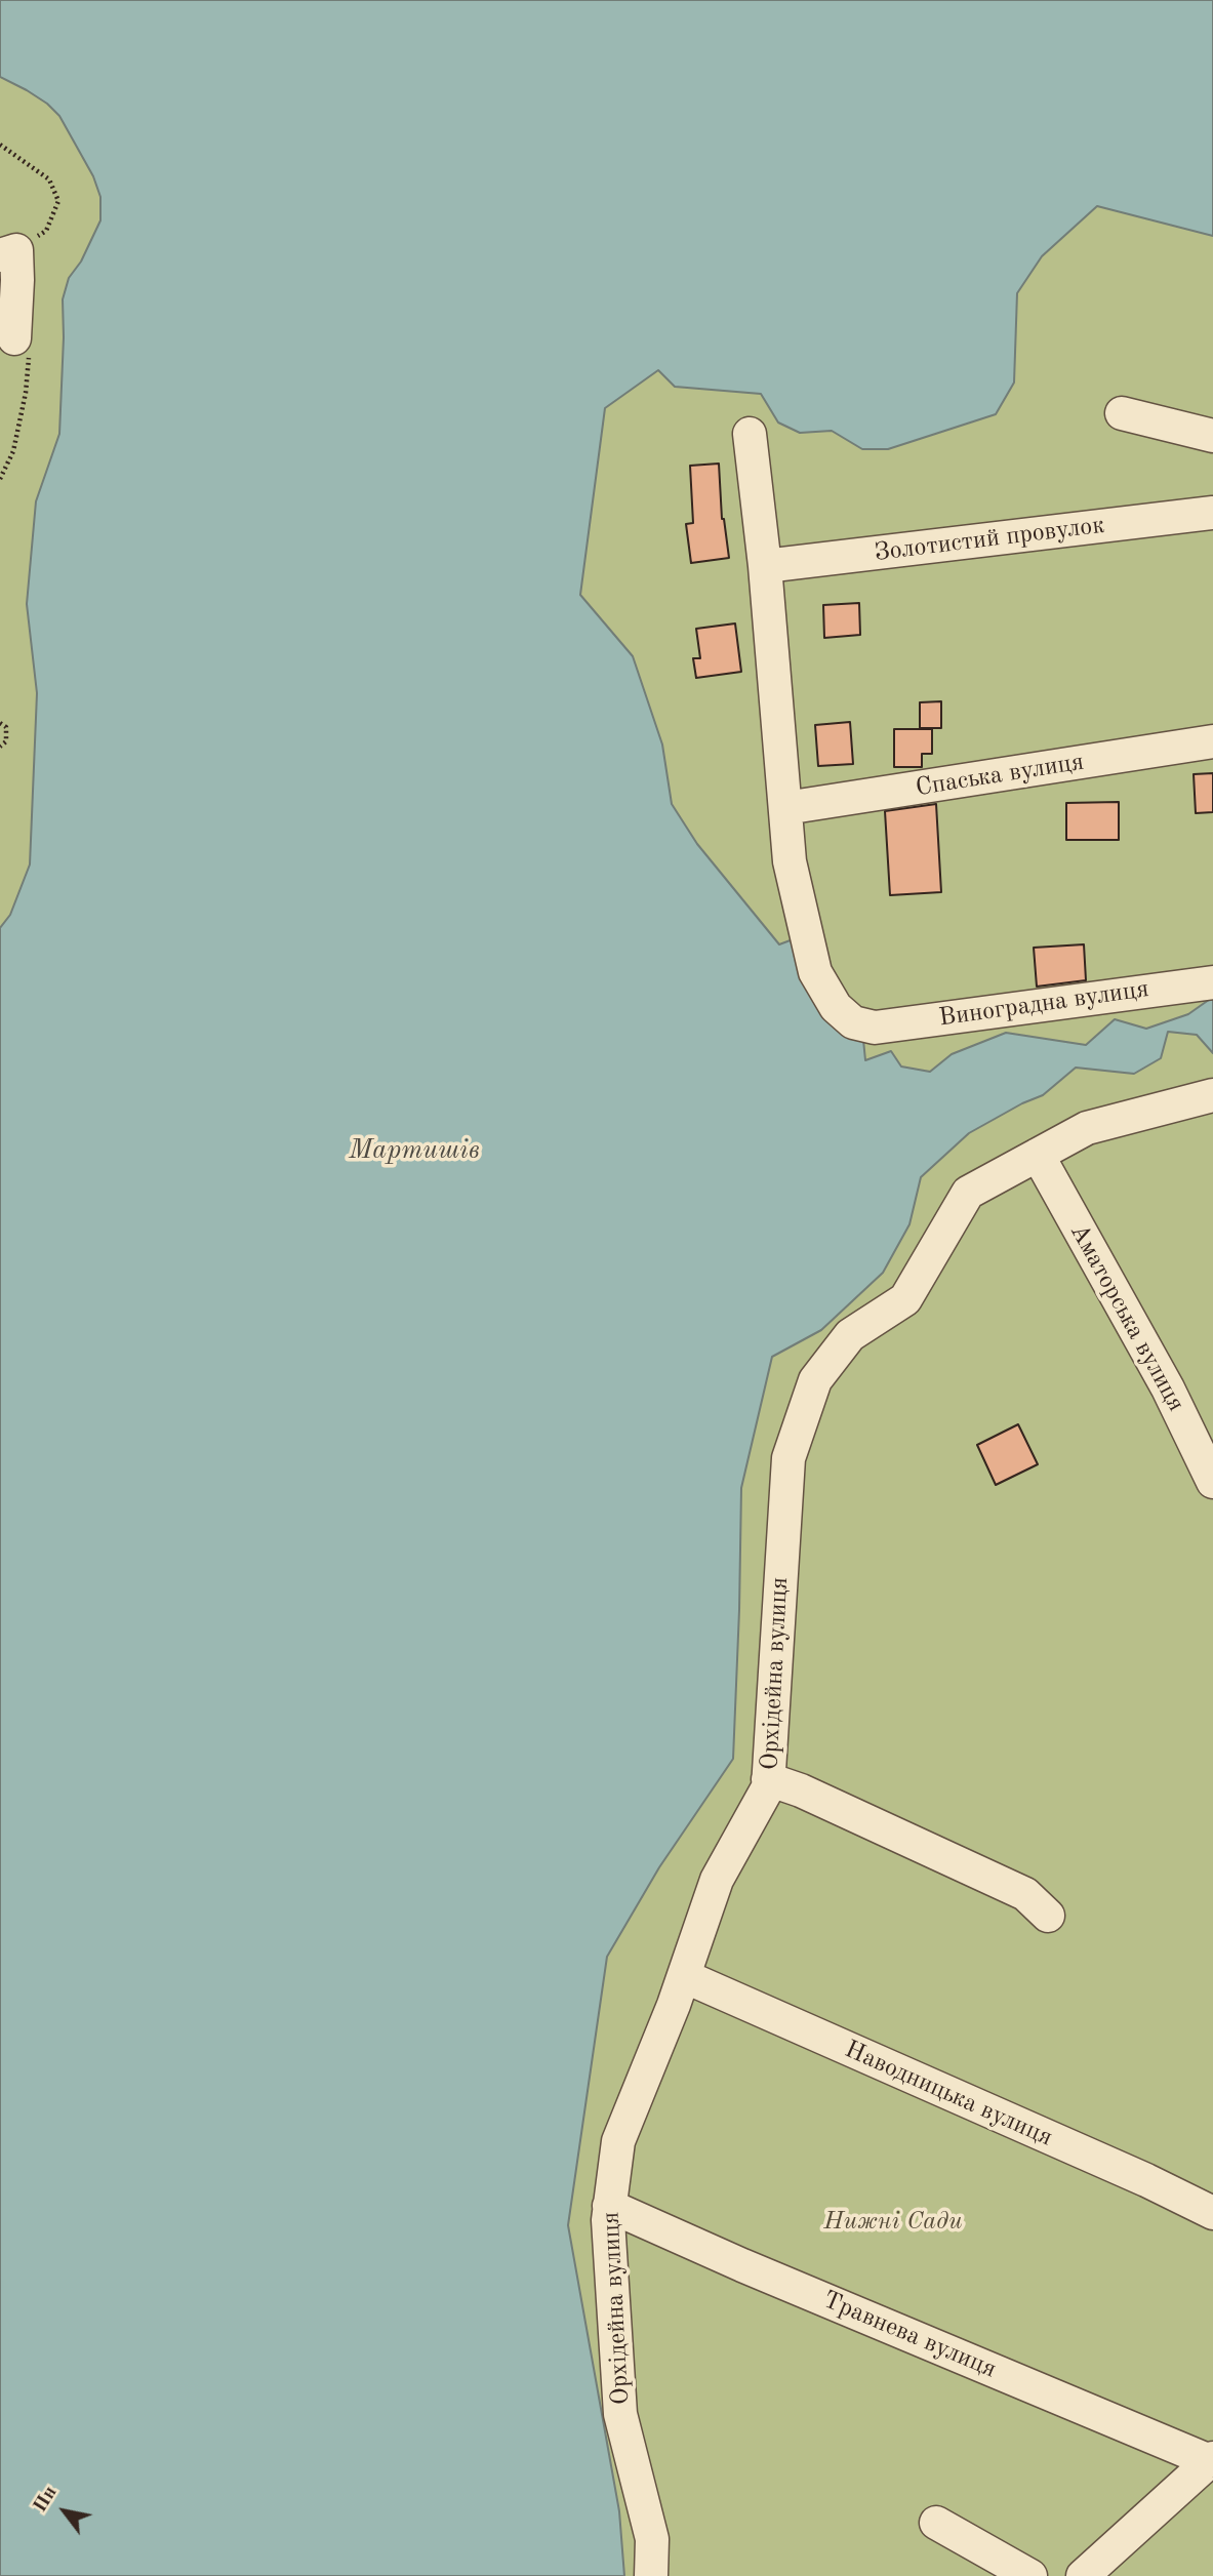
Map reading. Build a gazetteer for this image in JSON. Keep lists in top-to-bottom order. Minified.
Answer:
{"streets":{"street":["Золотистий провулок","Спаська вулиця","Виноградна вулиця","Аматорська вулиця","Орхідейна вулиця","Наводницька вулиця","Травнева вулиця"]},"crossings":[["Спаська вулиця","Виноградна вулиця"],["Аматорська вулиця","Орхідейна вулиця"],["Орхідейна вулиця","Наводницька вулиця"],["Орхідейна вулиця","Травнева вулиця"]],"water":["Мартишів"],"parks":["Нижні Сади"],"north":"top left"}
